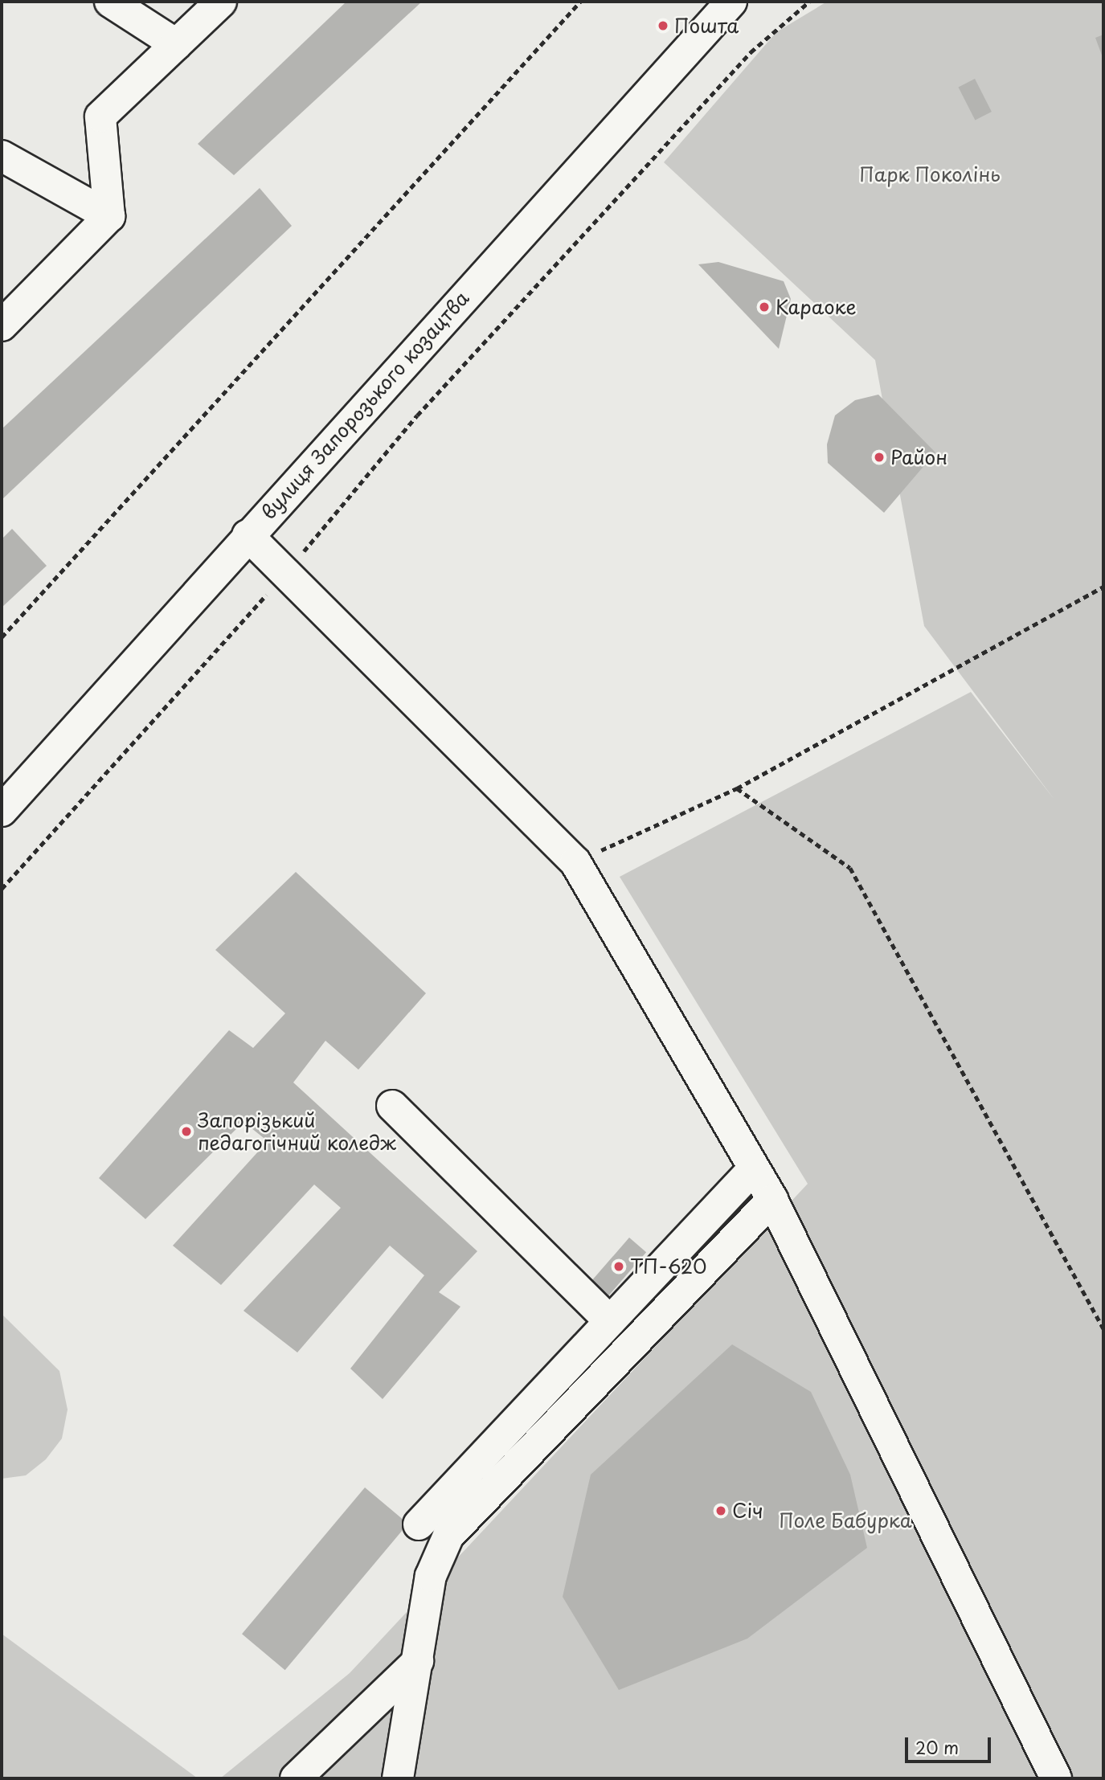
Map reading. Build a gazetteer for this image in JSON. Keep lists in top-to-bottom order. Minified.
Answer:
{"streets":{"street":["вулиця Запорозького козацтва"]},"parks":["Парк Поколінь","Поле Бабурка"],"places":["Пошта","Караоке","Район","Запорізький педагогічний коледж","ТП-620","Січ"],"scale_bar":"20 m"}
